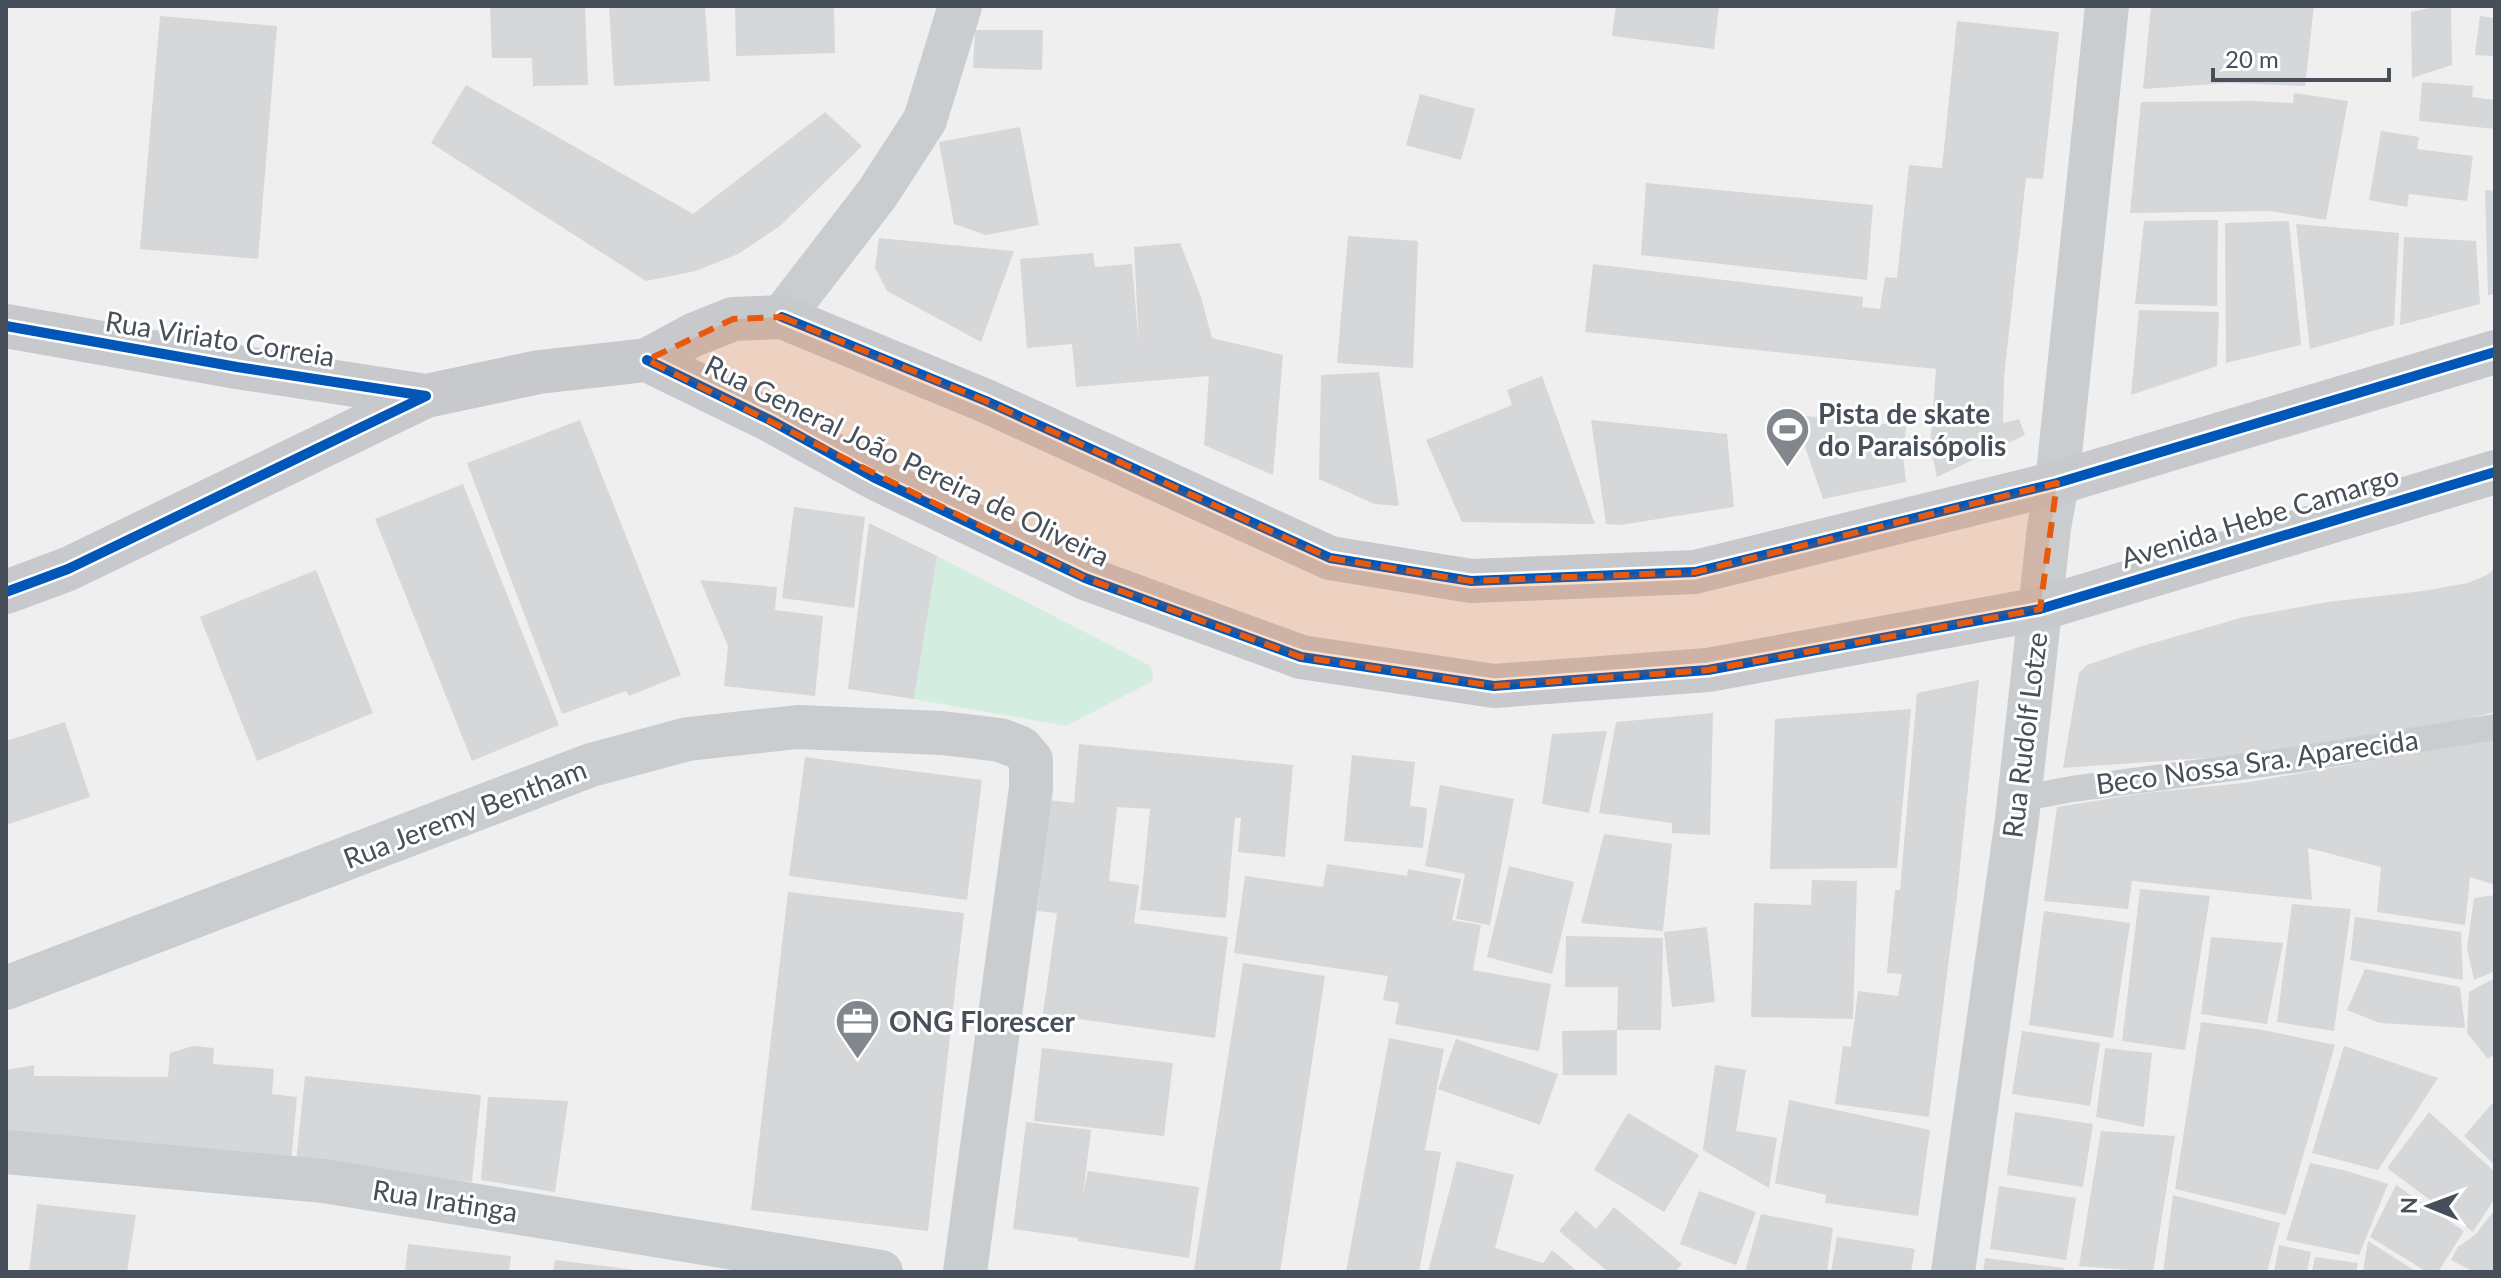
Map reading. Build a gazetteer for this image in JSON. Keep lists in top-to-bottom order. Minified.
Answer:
{"streets":{"main road":["Rua Viriato Correia","Rua General João Pereira de Oliveira","Avenida Hebe Camargo"],"street":["Rua Rudolf Lotze","Rua Jeremy Bentham","Rua Iratinga"],"lane":["Beco Nossa Sra. Aparecida"]},"crossings":[["Rua Viriato Correia","Rua General João Pereira de Oliveira"],["Rua General João Pereira de Oliveira","Avenida Hebe Camargo"],["Rua General João Pereira de Oliveira","Rua Rudolf Lotze"],["Avenida Hebe Camargo","Rua Rudolf Lotze"],["Rua Rudolf Lotze","Beco Nossa Sra. Aparecida"]],"places":{"sports":["Pista de skate do Paraisópolis"],"office":["ONG Florescer"]},"scale_bar":"20 m","north":"left"}
